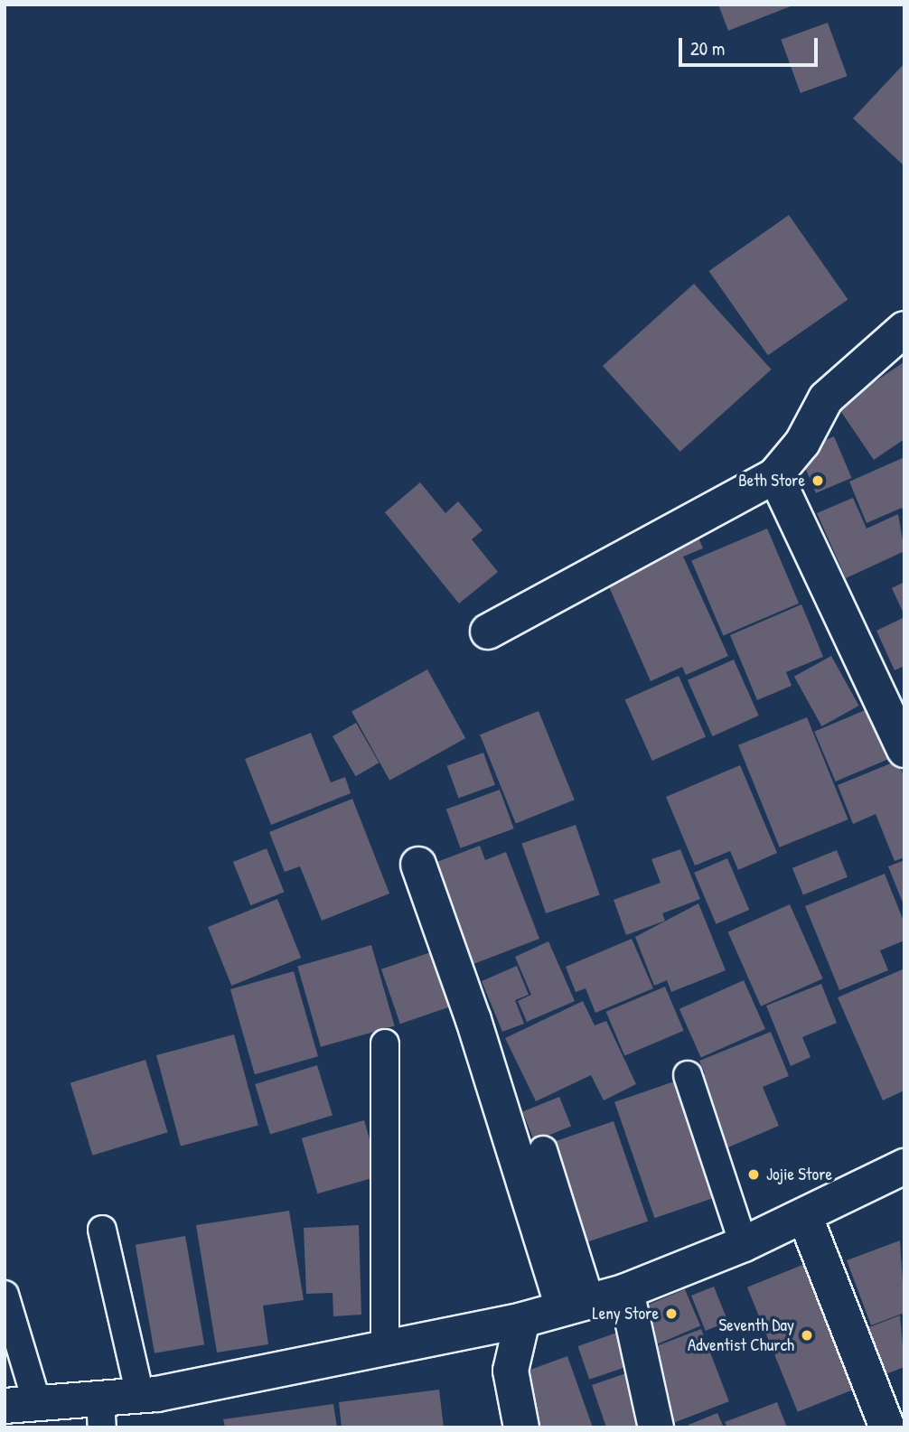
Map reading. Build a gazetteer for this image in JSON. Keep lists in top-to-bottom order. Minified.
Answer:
{"places":["Beth Store","Jojie Store","Leny Store","Seventh Day Adventist Church"],"scale_bar":"20 m"}
